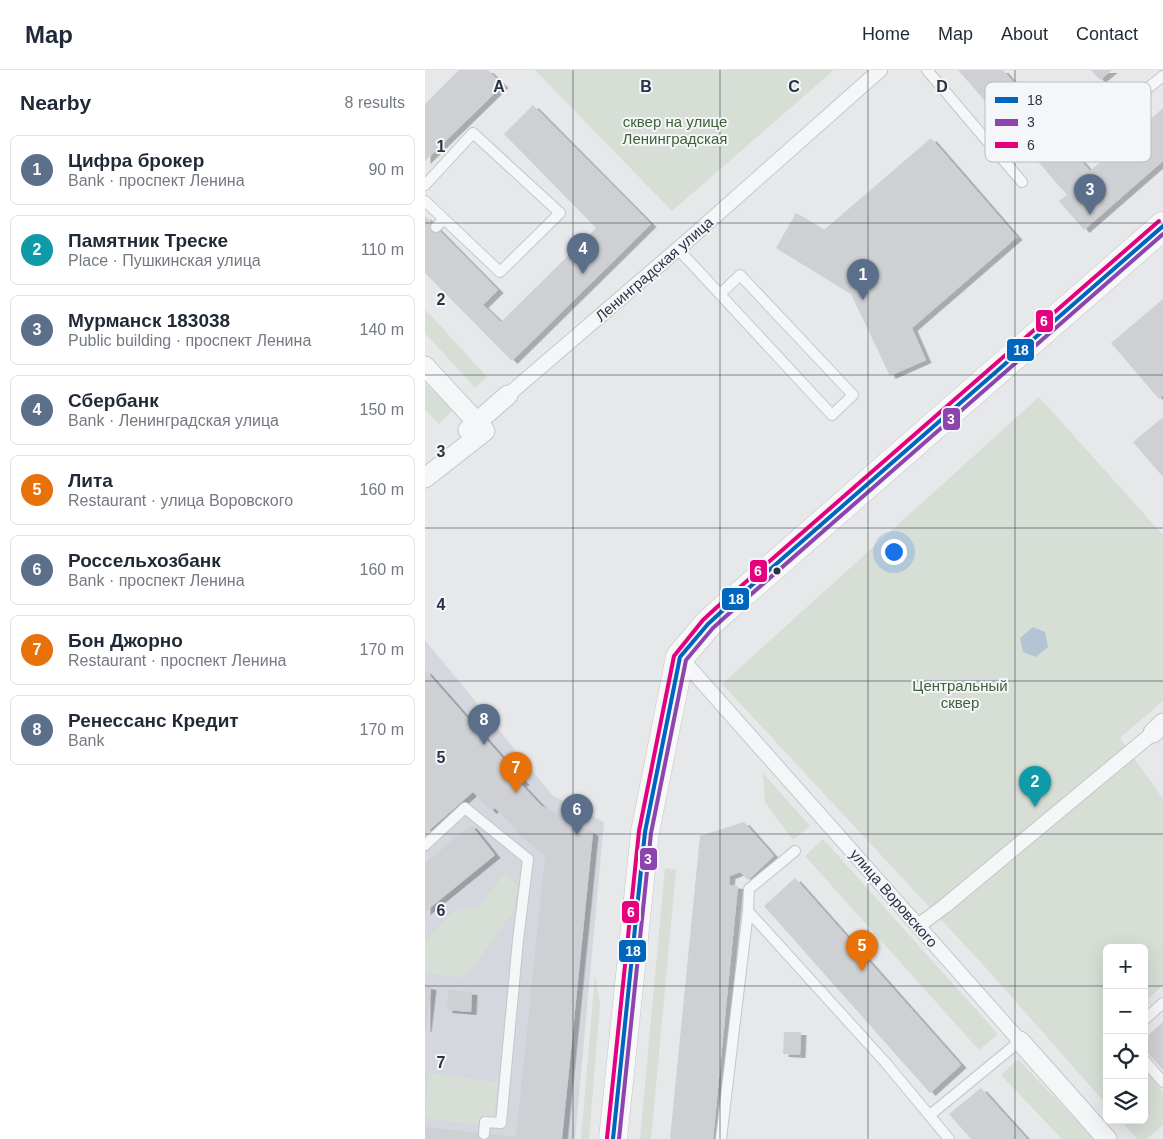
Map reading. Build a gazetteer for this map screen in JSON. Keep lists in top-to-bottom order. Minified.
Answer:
{"streets":{"street":["Ленинградская улица","улица Воровского"]},"parks":["сквер на улице Ленинградская","Центральный сквер"],"lines":["transit line 6","transit line 18","transit line 3"],"legend":["18","3","6"],"page":{"header":"Map","nav":["Home","Map","About","Contact"],"heading":["Nearby","8 results"],"list":[{"mark":"1","name":"Цифра брокер","note":"Bank · проспект Ленина","value":"90 m"},{"mark":"2","name":"Памятник Треске","note":"Place · Пушкинская улица","value":"110 m"},{"mark":"3","name":"Мурманск 183038","note":"Public building · проспект Ленина","value":"140 m"},{"mark":"4","name":"Сбербанк","note":"Bank · Ленинградская улица","value":"150 m"},{"mark":"5","name":"Лита","note":"Restaurant · улица Воровского","value":"160 m"},{"mark":"6","name":"Россельхозбанк","note":"Bank · проспект Ленина","value":"160 m"},{"mark":"7","name":"Бон Джорно","note":"Restaurant · проспект Ленина","value":"170 m"},{"mark":"8","name":"Ренессанс Кредит","note":"Bank","value":"170 m"}],"pins":["3","4","1","8","7","2","6","5"],"map_buttons":["+","−"]},"grid":{"columns":["A","B","C","D"],"rows":["1","2","3","4","5","6","7"]}}
